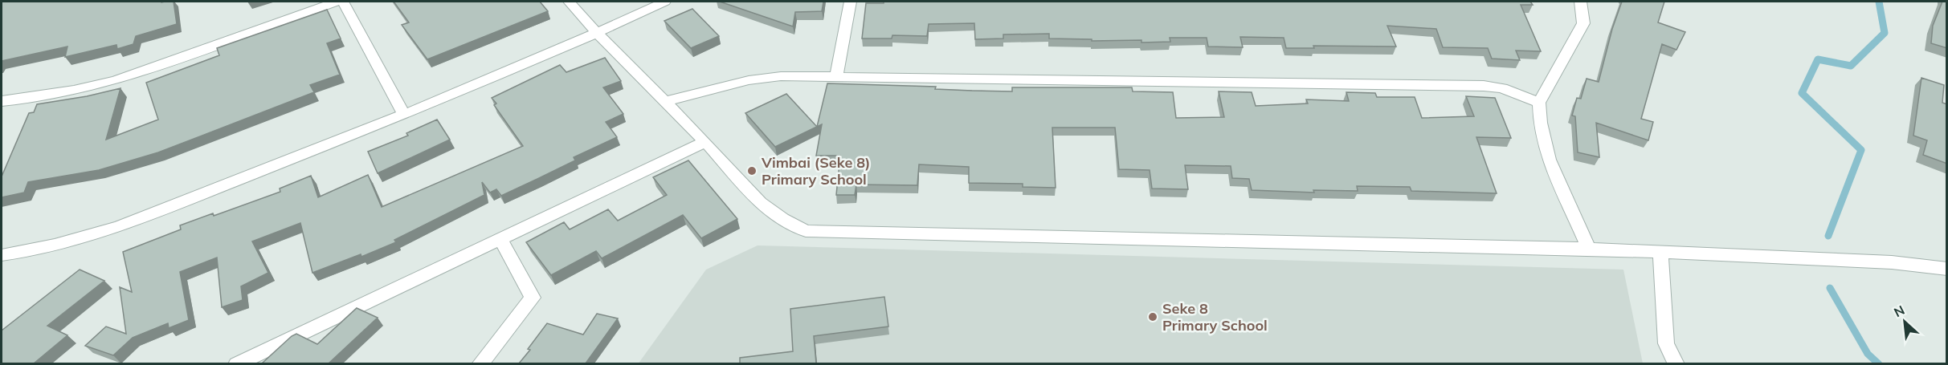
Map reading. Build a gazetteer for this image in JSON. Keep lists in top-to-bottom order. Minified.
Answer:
{"places":["Vimbai (Seke 8) Primary School","Seke 8 Primary School"],"north":"top left"}
